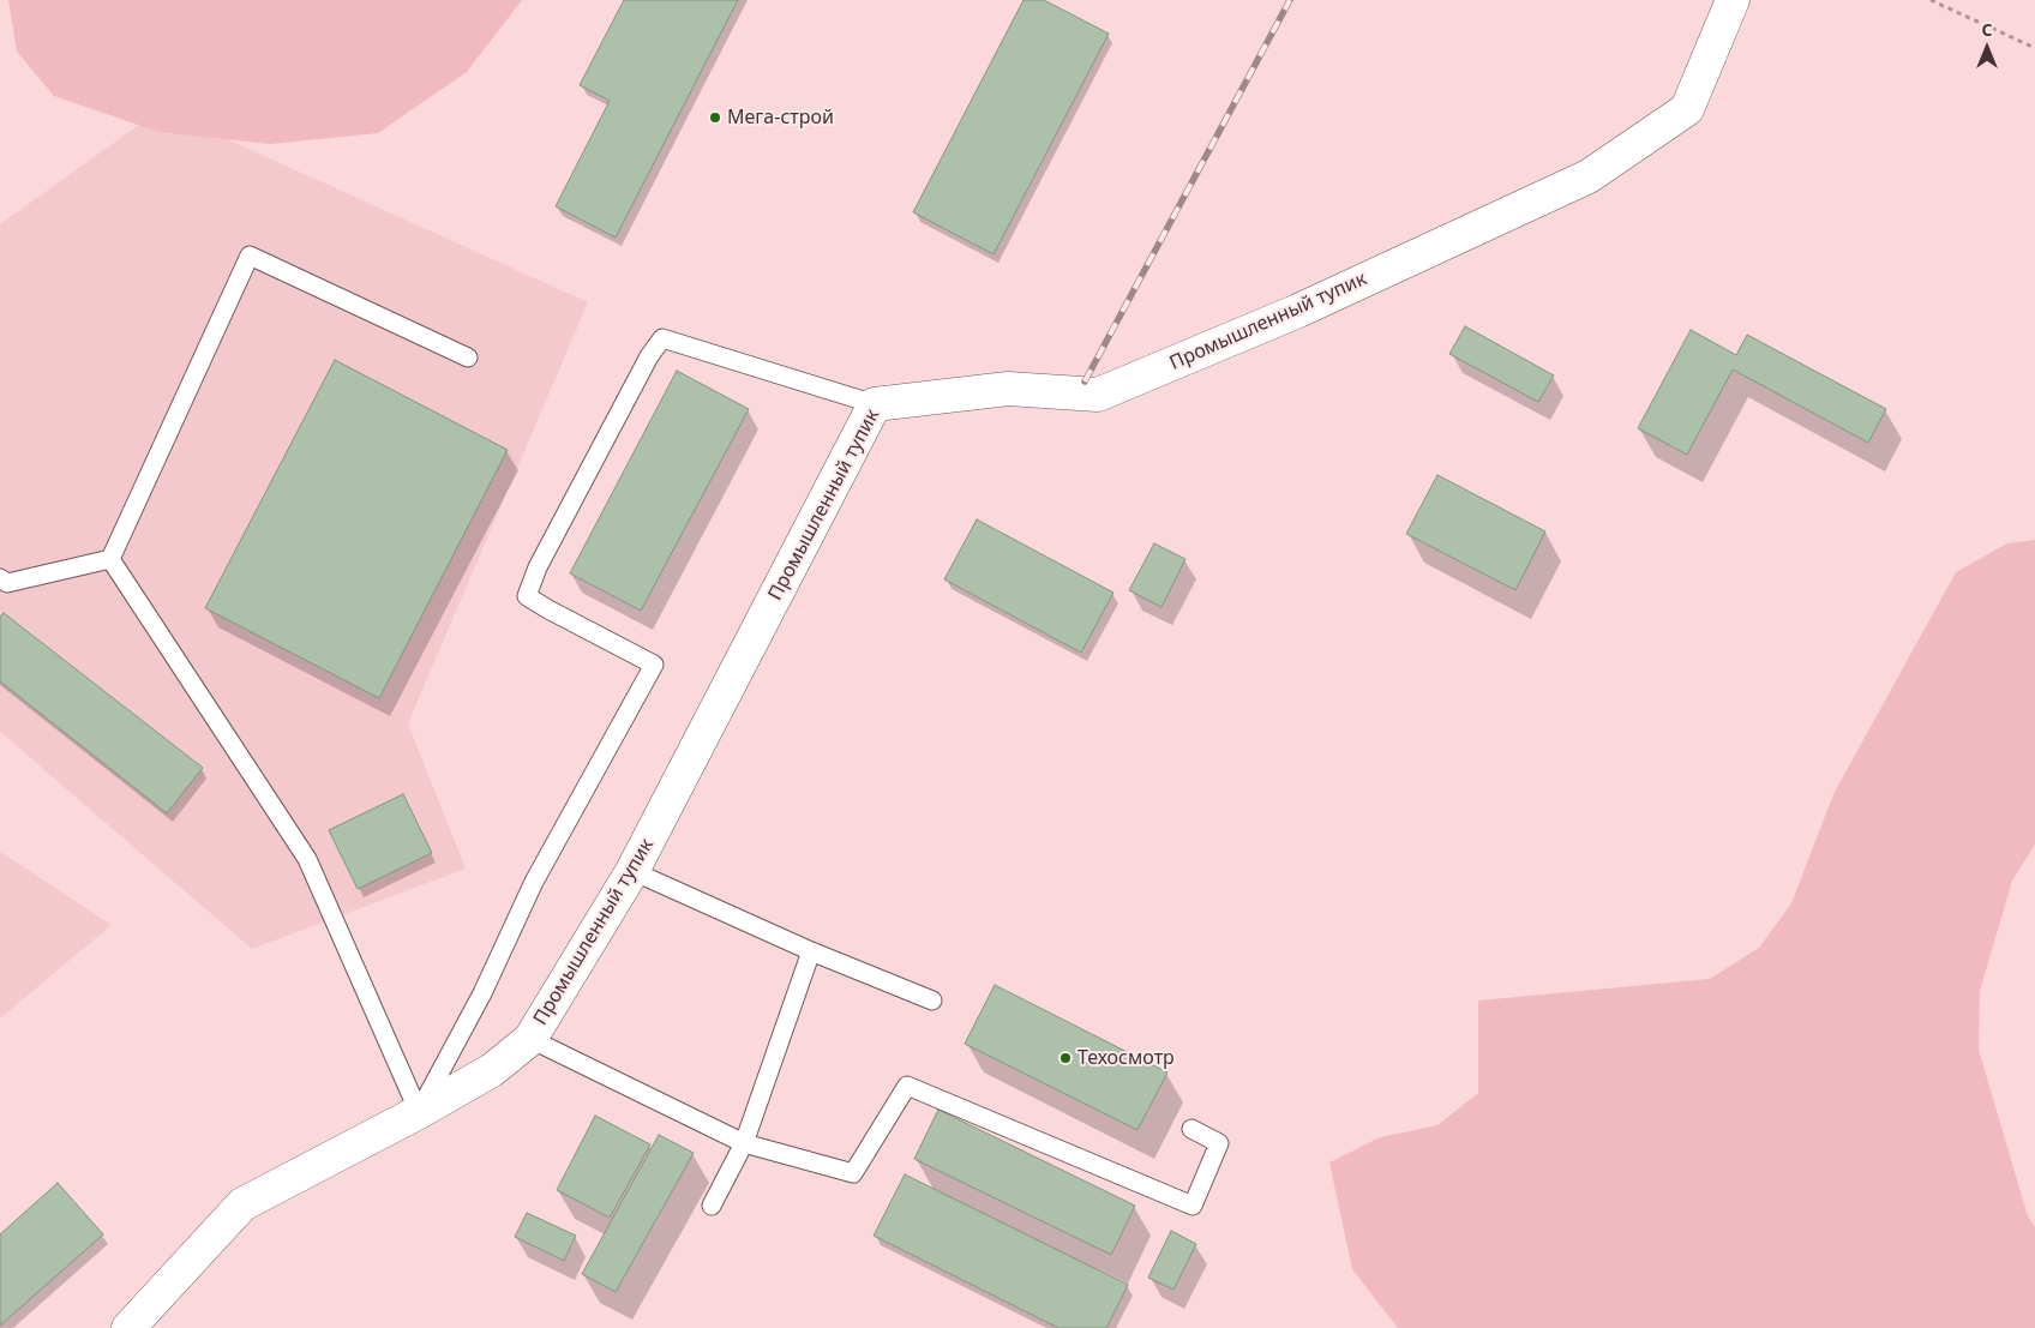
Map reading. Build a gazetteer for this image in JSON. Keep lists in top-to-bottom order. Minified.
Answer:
{"streets":{"street":["Промышленный тупик"]},"places":["Мега-строй","Техосмотр"],"north":"top"}
